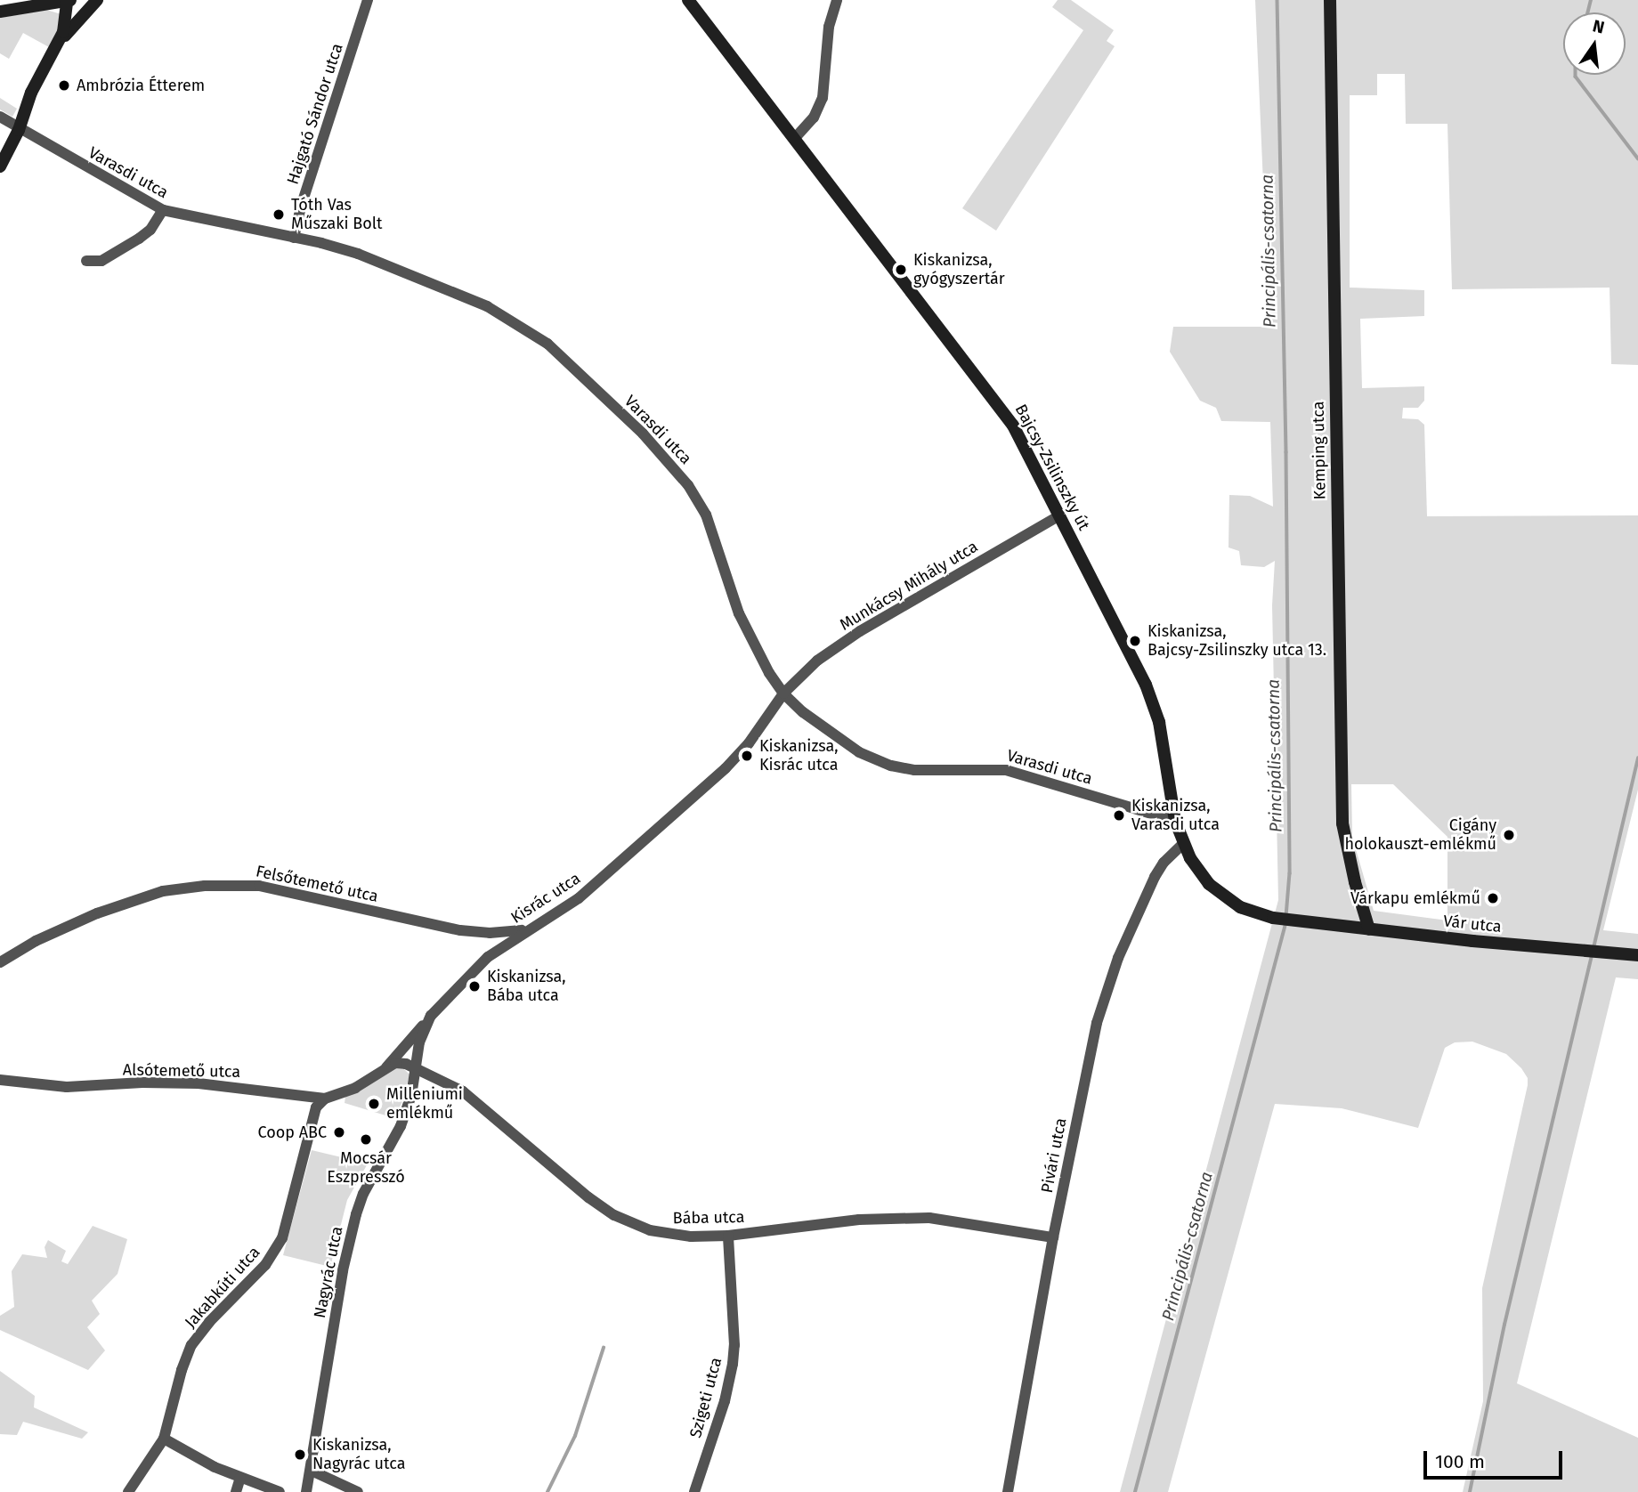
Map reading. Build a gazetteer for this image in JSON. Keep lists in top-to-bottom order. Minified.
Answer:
{"streets":{"main road":["Kemping utca","Bajcsy-Zsilinszky út","Vár utca"],"street":["Hajgató Sándor utca","Varasdi utca","Munkácsy Mihály utca","Felsőtemető utca","Kisrác utca","Alsótemető utca","Pivári utca","Bába utca","Nagyrác utca","Jakabkúti utca","Szigeti utca"]},"crossings":[["Hajgató Sándor utca","Varasdi utca"],["Varasdi utca","Bajcsy-Zsilinszky út"],["Varasdi utca","Munkácsy Mihály utca"],["Varasdi utca","Kisrác utca"],["Kemping utca","Vár utca"],["Bajcsy-Zsilinszky út","Munkácsy Mihály utca"],["Bajcsy-Zsilinszky út","Vár utca"],["Bajcsy-Zsilinszky út","Pivári utca"],["Munkácsy Mihály utca","Kisrác utca"],["Felsőtemető utca","Kisrác utca"],["Kisrác utca","Bába utca"],["Kisrác utca","Nagyrác utca"],["Alsótemető utca","Jakabkúti utca"],["Pivári utca","Bába utca"],["Bába utca","Nagyrác utca"],["Bába utca","Szigeti utca"]],"water":["Principális-csatorna"],"places":["Ambrózia Étterem","Tóth Vas Műszaki Bolt","Kiskanizsa, gyógyszertár","Kiskanizsa, Bajcsy-Zsilinszky utca 13.","Kiskanizsa, Kisrác utca","Kiskanizsa, Varasdi utca","Cigány holokauszt-emlékmű","Várkapu emlékmű","Kiskanizsa, Bába utca","Milleniumi emlékmű","Coop ABC","Mocsár Eszpresszó","Kiskanizsa, Nagyrác utca"],"scale_bar":"100 m","north":"top"}
